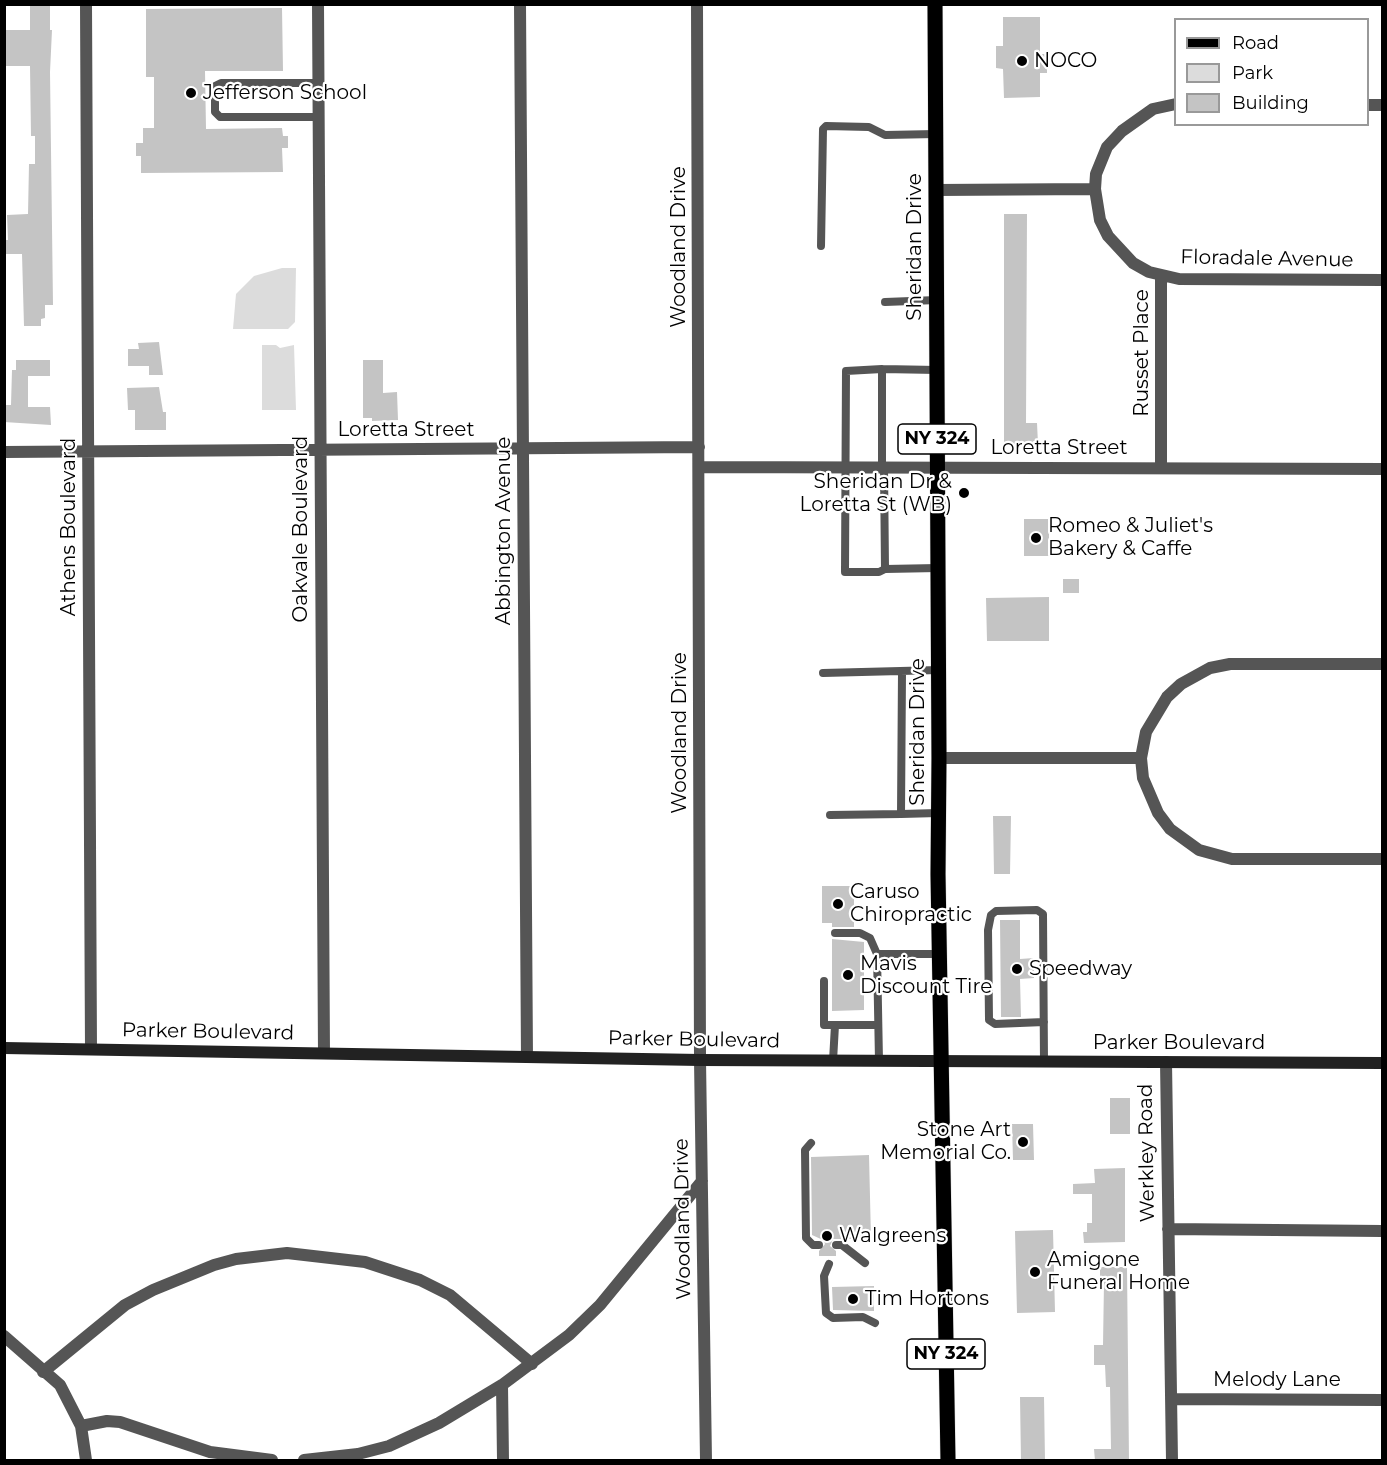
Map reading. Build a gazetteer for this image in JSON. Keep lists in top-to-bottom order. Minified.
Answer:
{"streets":{"main road":["Sheridan Drive","NY 324"],"street":["Woodland Drive","Floradale Avenue","Russet Place","Loretta Street","Athens Boulevard","Oakvale Boulevard","Abbington Avenue","Parker Boulevard","Werkley Road","Melody Lane"]},"crossings":[["Woodland Drive","Loretta Street"],["Woodland Drive","Parker Boulevard"],["Sheridan Drive","Loretta Street"],["Sheridan Drive","Parker Boulevard"],["Floradale Avenue","Russet Place"],["Russet Place","Loretta Street"],["Loretta Street","Athens Boulevard"],["Loretta Street","Oakvale Boulevard"],["Loretta Street","Abbington Avenue"],["Athens Boulevard","Parker Boulevard"],["Oakvale Boulevard","Parker Boulevard"],["Abbington Avenue","Parker Boulevard"],["Parker Boulevard","Werkley Road"],["Werkley Road","Melody Lane"]],"places":["NOCO","Jefferson School","Sheridan Dr & Loretta St (WB)","Romeo & Juliet's Bakery & Caffe","Caruso Chiropractic","Speedway","Mavis Discount Tire","Stone Art Memorial Co.","Walgreens","Amigone Funeral Home","Tim Hortons"],"legend":["Road","Park","Building"]}
